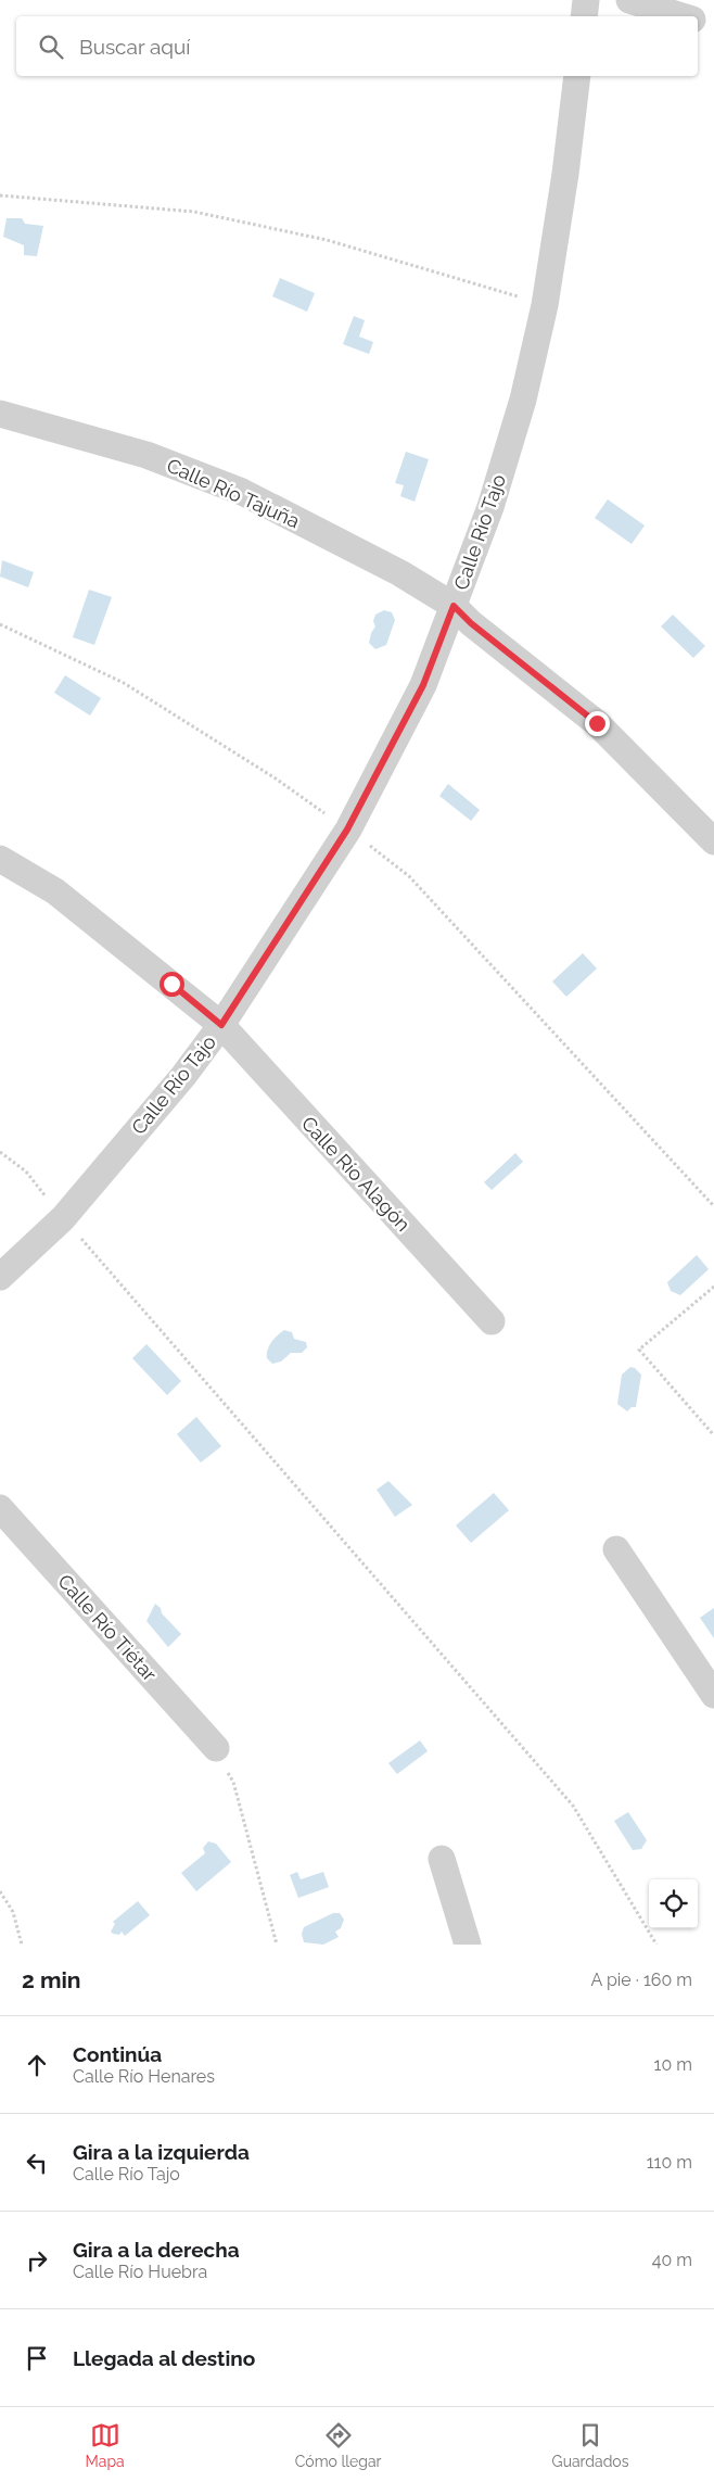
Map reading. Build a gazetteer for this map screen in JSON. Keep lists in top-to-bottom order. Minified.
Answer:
{"streets":{"street":["Calle Río Tajuña","Calle Río Tajo","Calle Río Alagón","Calle Río Tiétar"]},"crossings":[["Calle Río Tajuña","Calle Río Tajo"],["Calle Río Tajo","Calle Río Alagón"]],"page":{"search":"Buscar aquí","heading":["2 min","A pie · 160 m"],"list":[["Continúa","Calle Río Henares","10 m"],["Gira a la izquierda","Calle Río Tajo","110 m"],["Gira a la derecha","Calle Río Huebra","40 m"],"Llegada al destino"],"nav":["Mapa","Cómo llegar","Guardados"]}}
